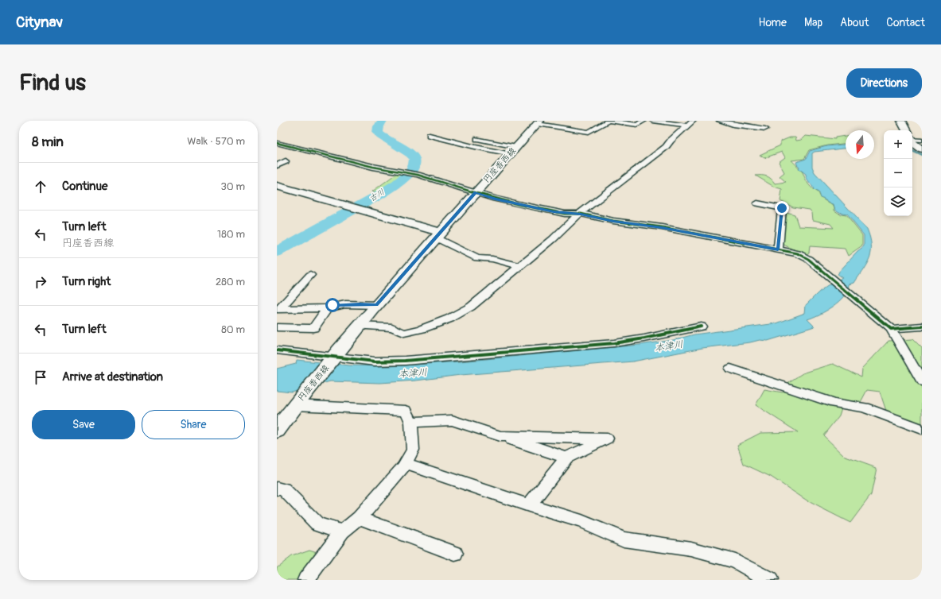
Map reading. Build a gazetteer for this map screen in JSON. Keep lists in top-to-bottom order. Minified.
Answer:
{"streets":{"main road":["円座香西線"]},"water":["古川","本津川"],"north":"bottom","page":{"header":"Citynav","nav":["Home","Map","About","Contact"],"buttons":["Directions",["Save","Share"]],"title":"Find us","heading":["8 min","Walk · 570 m"],"map_buttons":["+","−"],"list":[["Continue","30 m"],["Turn left","円座香西線","180 m"],["Turn right","280 m"],["Turn left","80 m"],"Arrive at destination"]}}
